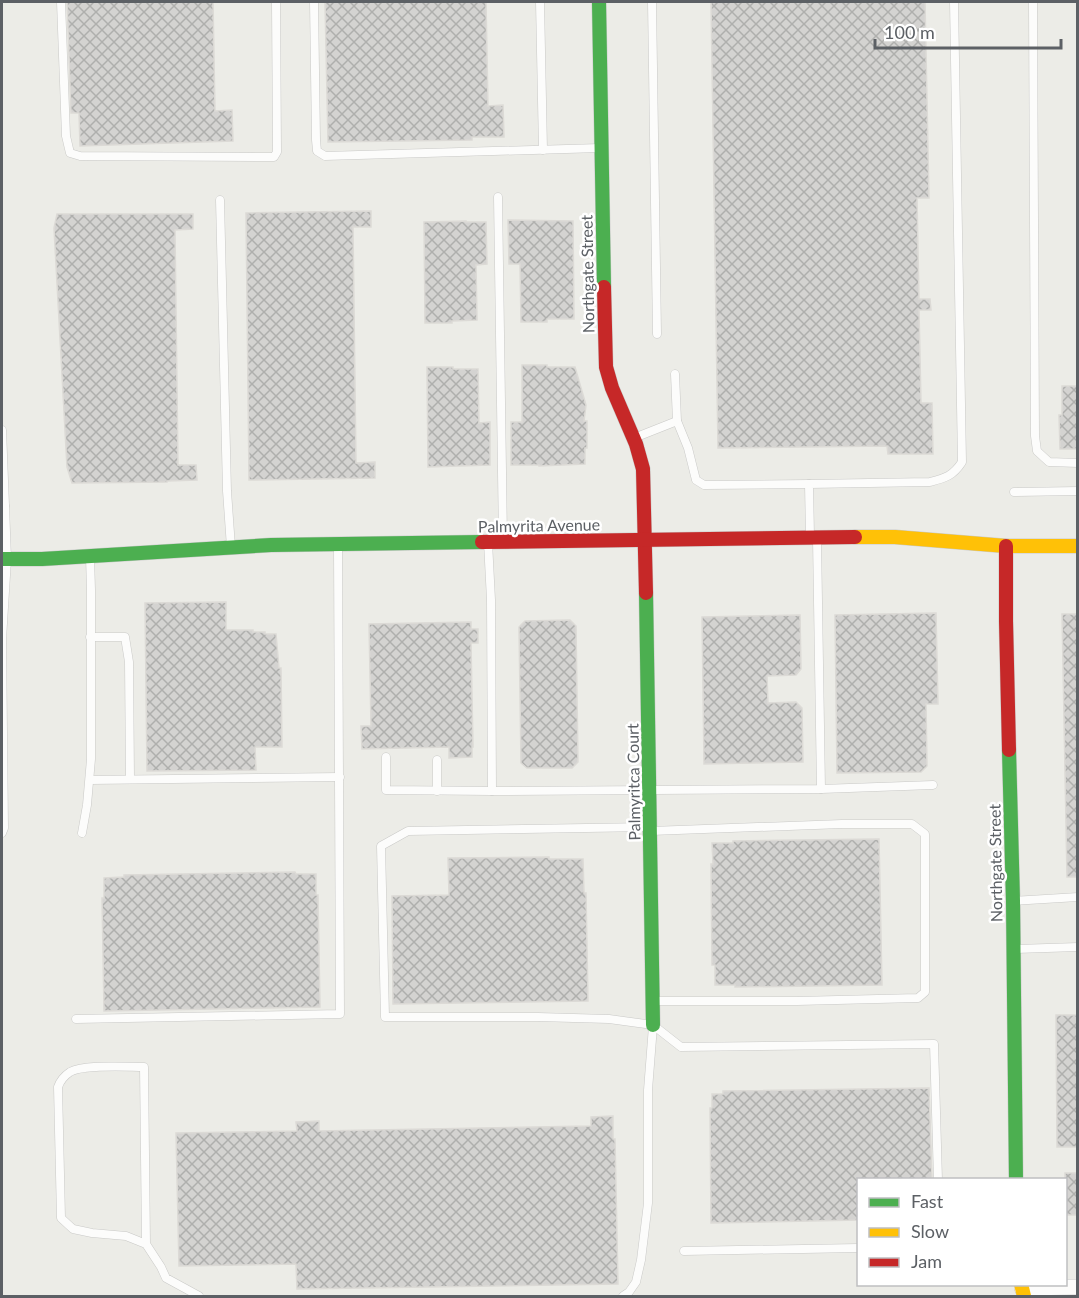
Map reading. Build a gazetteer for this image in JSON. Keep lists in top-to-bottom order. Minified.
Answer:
{"streets":{"street":["Northgate Street","Palmyrita Avenue","Palmyritca Court"]},"crossings":[["Northgate Street","Palmyrita Avenue"],["Northgate Street","Palmyritca Court"],["Palmyrita Avenue","Palmyritca Court"]],"legend":["Fast","Slow","Jam"],"scale_bar":"100 m"}
